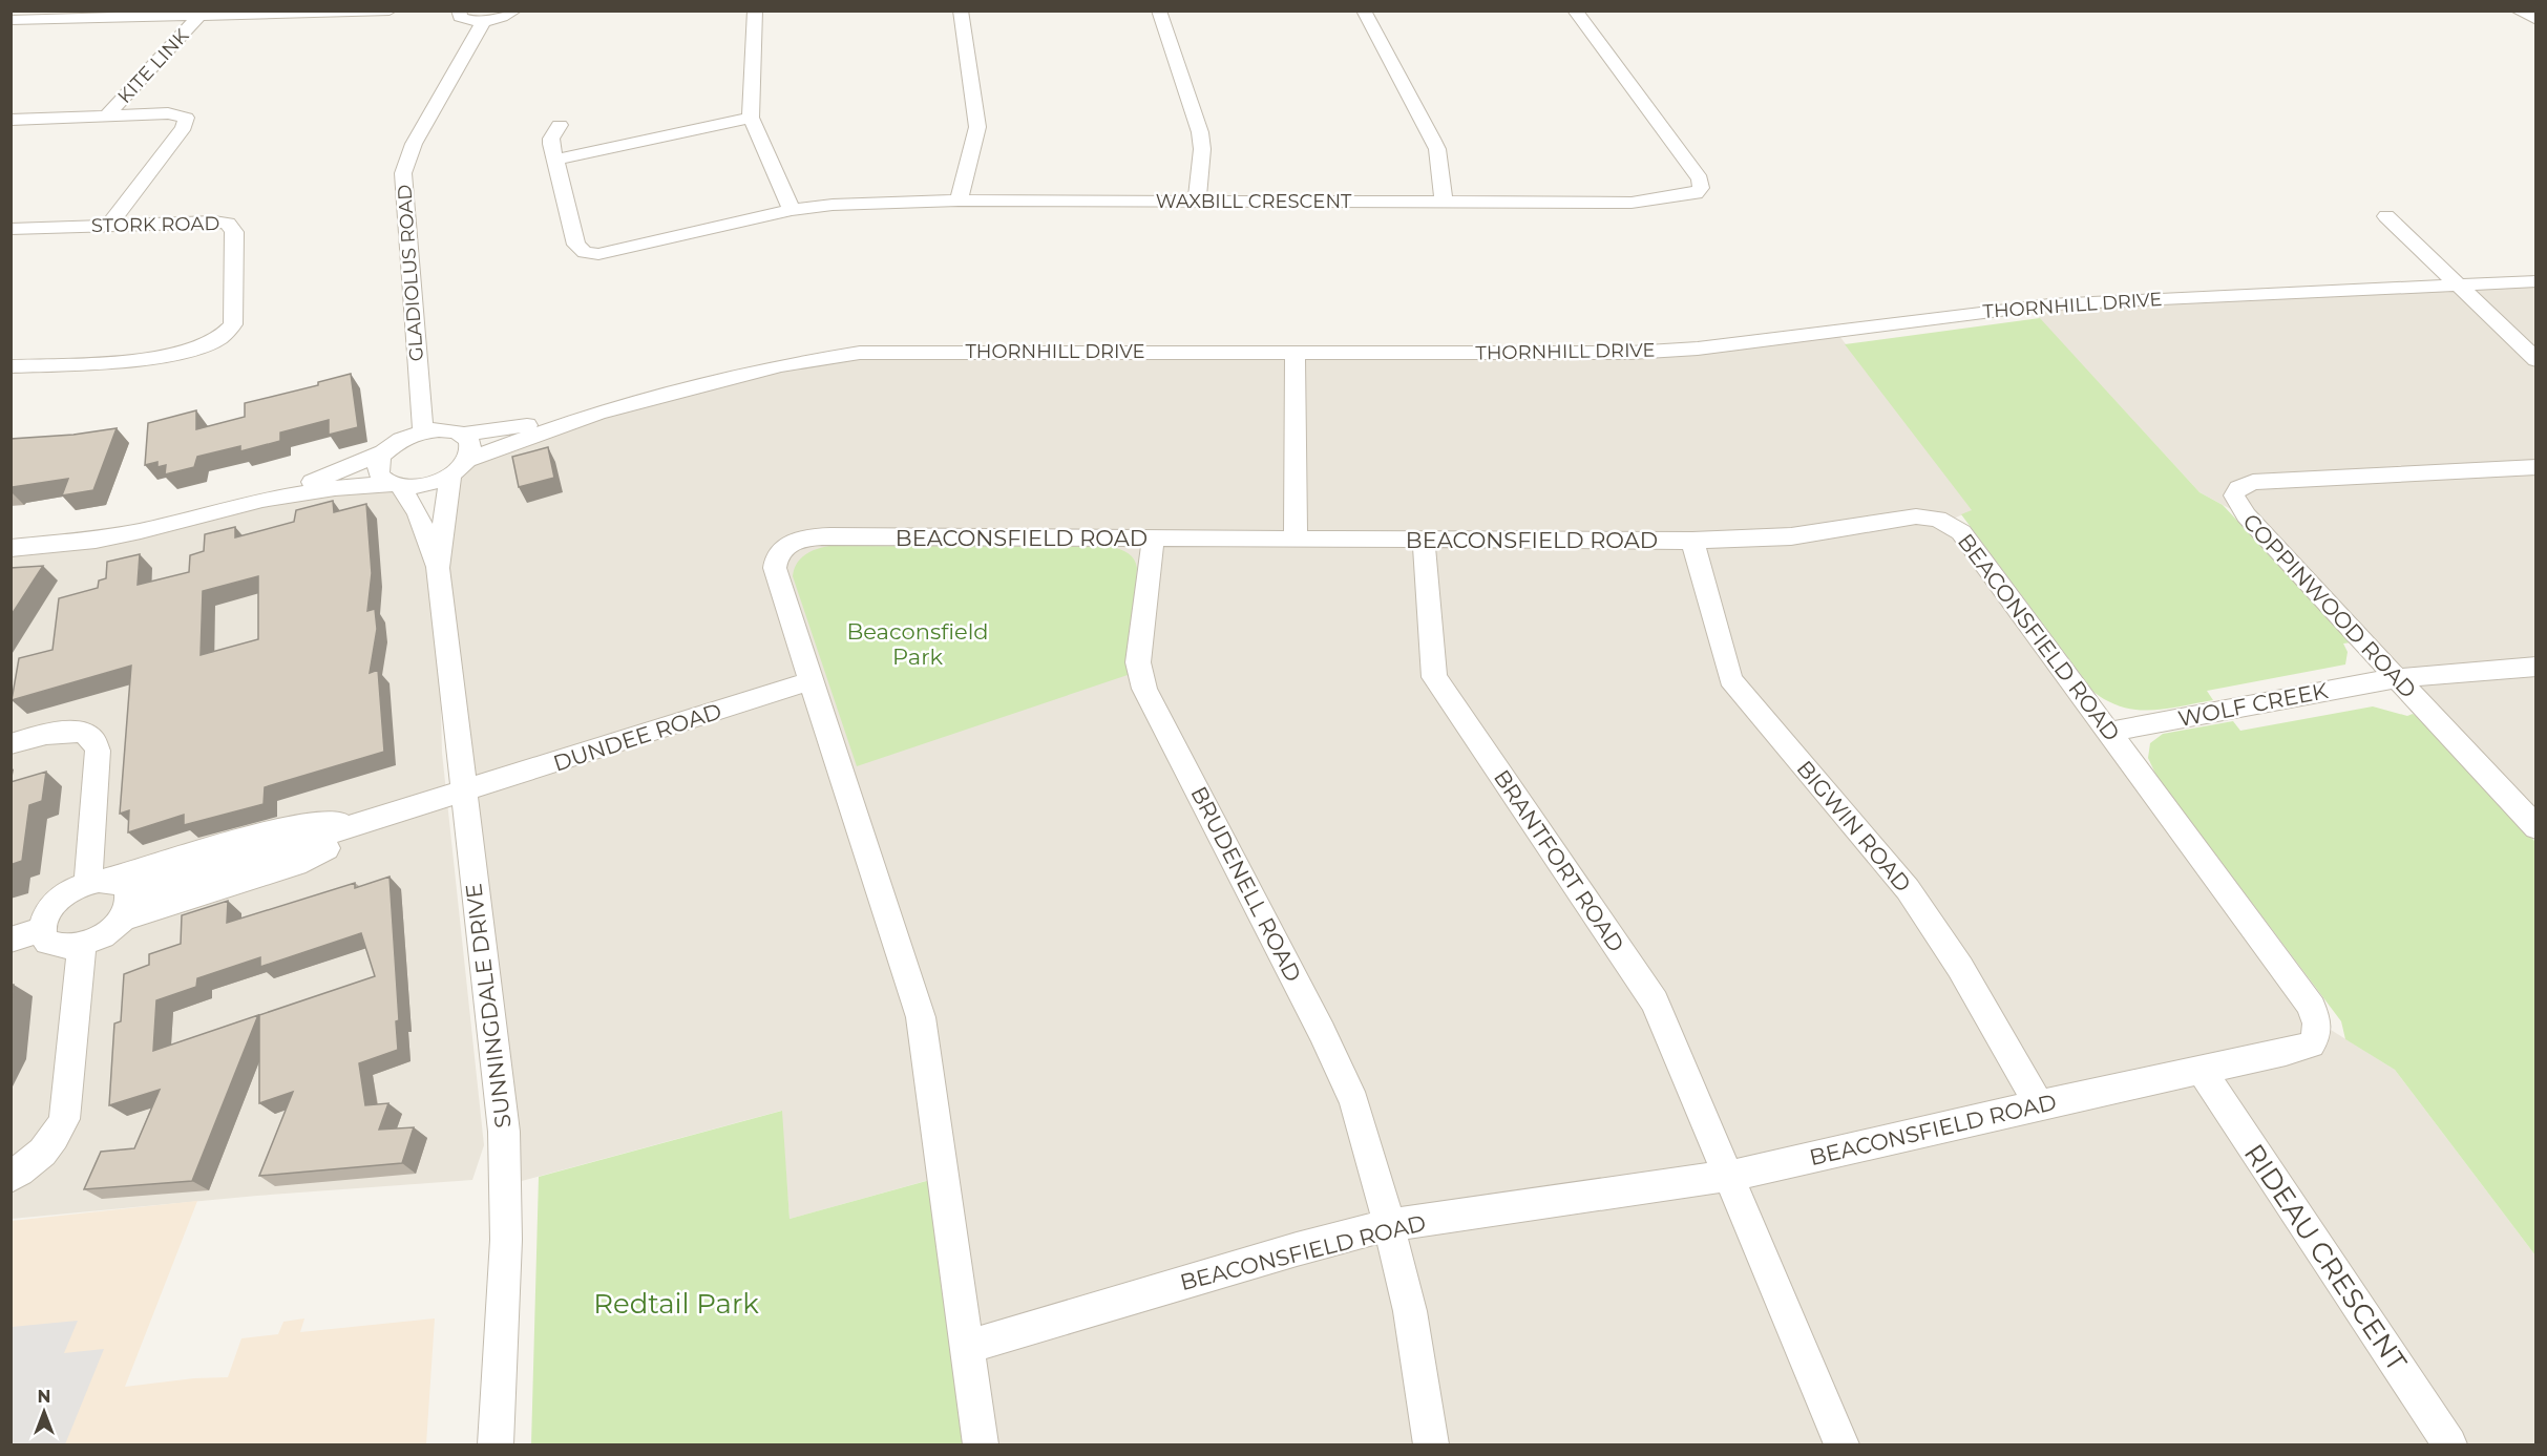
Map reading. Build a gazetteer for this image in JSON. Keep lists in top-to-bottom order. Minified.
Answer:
{"streets":{"street":["KITE LINK","WAXBILL CRESCENT","STORK ROAD","GLADIOLUS ROAD","THORNHILL DRIVE","BEACONSFIELD ROAD","COPPINWOOD ROAD","WOLF CREEK","DUNDEE ROAD","BIGWIN ROAD","BRANTFORT ROAD","BRUDENELL ROAD","SUNNINGDALE DRIVE","RIDEAU CRESCENT"]},"crossings":[["GLADIOLUS ROAD","THORNHILL DRIVE"],["THORNHILL DRIVE","SUNNINGDALE DRIVE"],["BEACONSFIELD ROAD","WOLF CREEK"],["BEACONSFIELD ROAD","DUNDEE ROAD"],["BEACONSFIELD ROAD","BIGWIN ROAD"],["BEACONSFIELD ROAD","BRANTFORT ROAD"],["BEACONSFIELD ROAD","BRUDENELL ROAD"],["BEACONSFIELD ROAD","RIDEAU CRESCENT"],["COPPINWOOD ROAD","WOLF CREEK"],["DUNDEE ROAD","SUNNINGDALE DRIVE"]],"parks":["Beaconsfield Park","Redtail Park"],"north":"top"}
